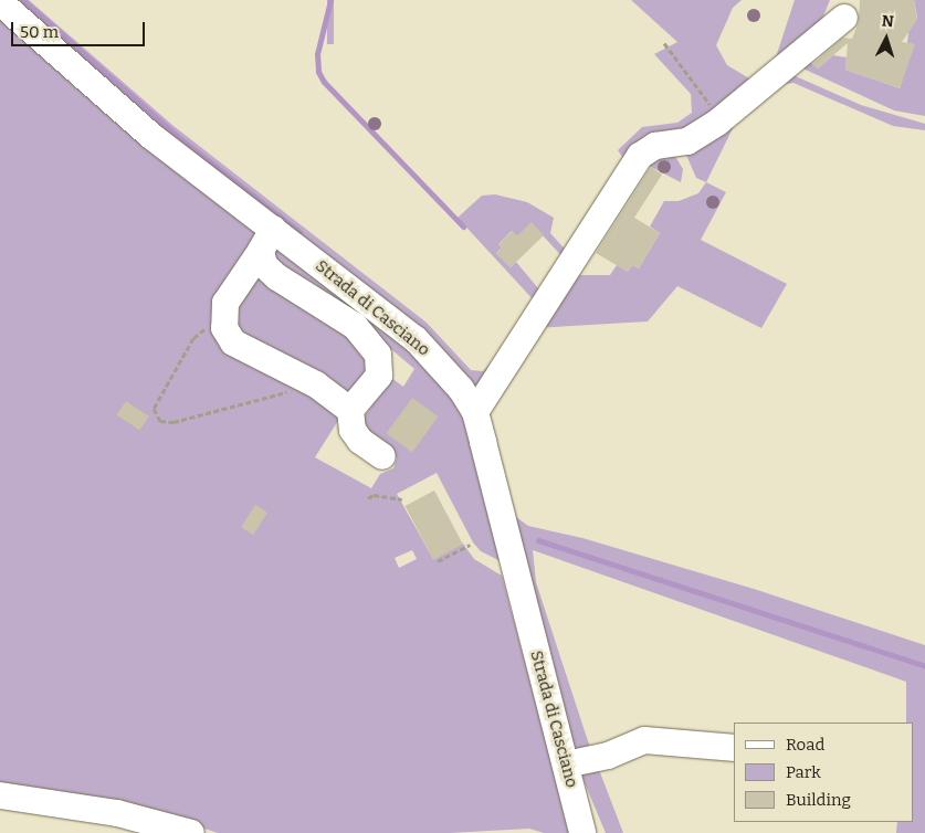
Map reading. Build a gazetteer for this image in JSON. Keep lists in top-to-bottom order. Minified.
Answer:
{"streets":{"street":["Strada di Casciano"]},"legend":["Road","Park","Building"],"scale_bar":"50 m","north":"top"}
